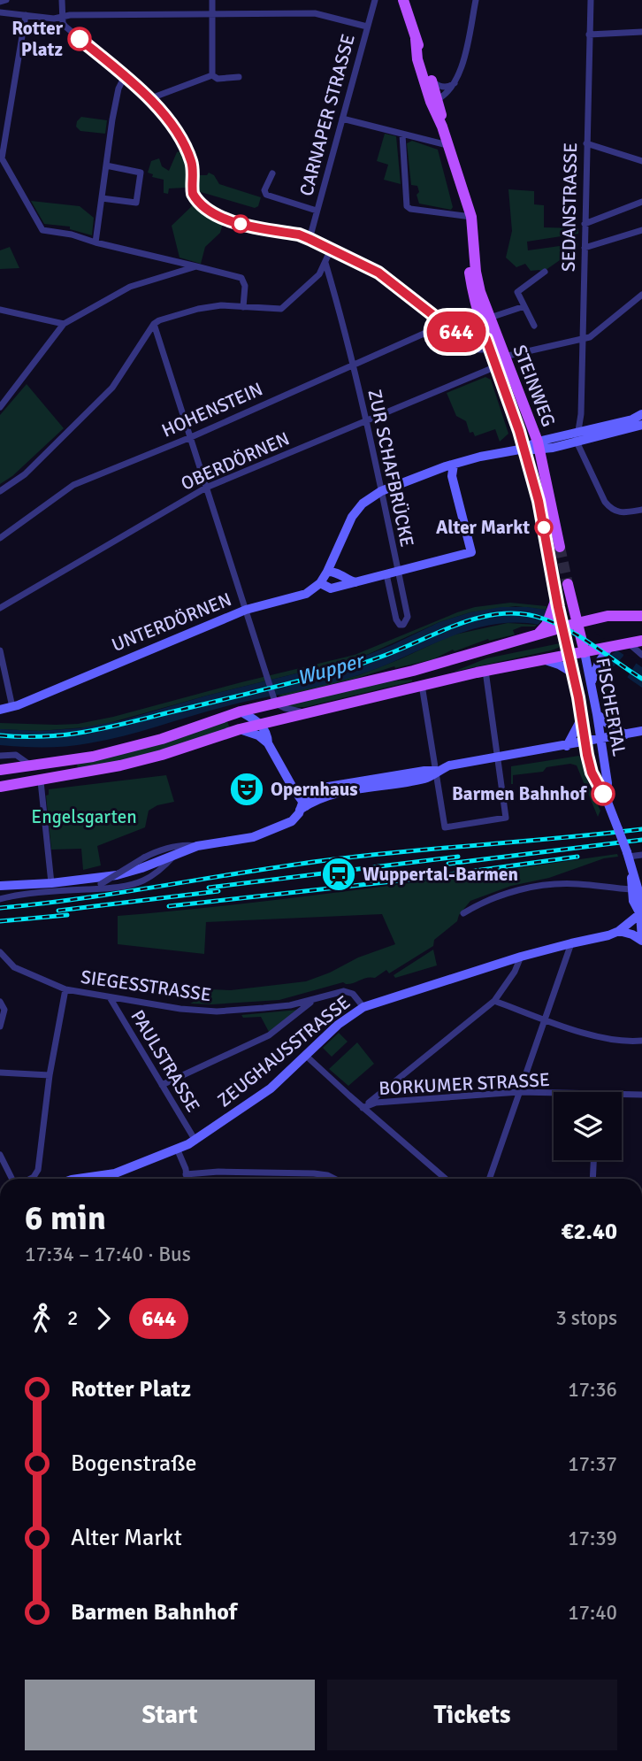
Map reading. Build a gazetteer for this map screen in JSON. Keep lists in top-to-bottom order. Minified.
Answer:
{"streets":{"main road":["STEINWEG","FISCHERTAL"],"street":["CARNAPER STRASSE","SEDANSTRASSE","HOHENSTEIN","OBERDÖRNEN","ZUR SCHAFBRÜCKE","UNTERDÖRNEN","SIEGESSTRASSE","ZEUGHAUSSTRASSE","PAULSTRASSE","BORKUMER STRASSE"]},"crossings":[["STEINWEG","OBERDÖRNEN"],["HOHENSTEIN","ZUR SCHAFBRÜCKE"],["OBERDÖRNEN","ZUR SCHAFBRÜCKE"],["ZUR SCHAFBRÜCKE","UNTERDÖRNEN"],["FISCHERTAL","ZEUGHAUSSTRASSE"],["SIEGESSTRASSE","ZEUGHAUSSTRASSE"],["SIEGESSTRASSE","PAULSTRASSE"],["ZEUGHAUSSTRASSE","PAULSTRASSE"]],"water":["Wupper"],"parks":["Engelsgarten"],"places":{"other":["Rotter Platz","Alter Markt","Barmen Bahnhof"],"theatre":["Opernhaus"],"station":["Wuppertal-Barmen"]},"lines":["bus line 644"],"page":{"on_map":"644","heading":["6 min","17:34 – 17:40 · Bus","€2.40"],"legs":["2","644","3 stops"],"list":[{"name":"Rotter Platz","value":"17:36"},{"name":"Bogenstraße","value":"17:37"},{"name":"Alter Markt","value":"17:39"},{"name":"Barmen Bahnhof","value":"17:40"}],"buttons":["Start","Tickets"]}}
